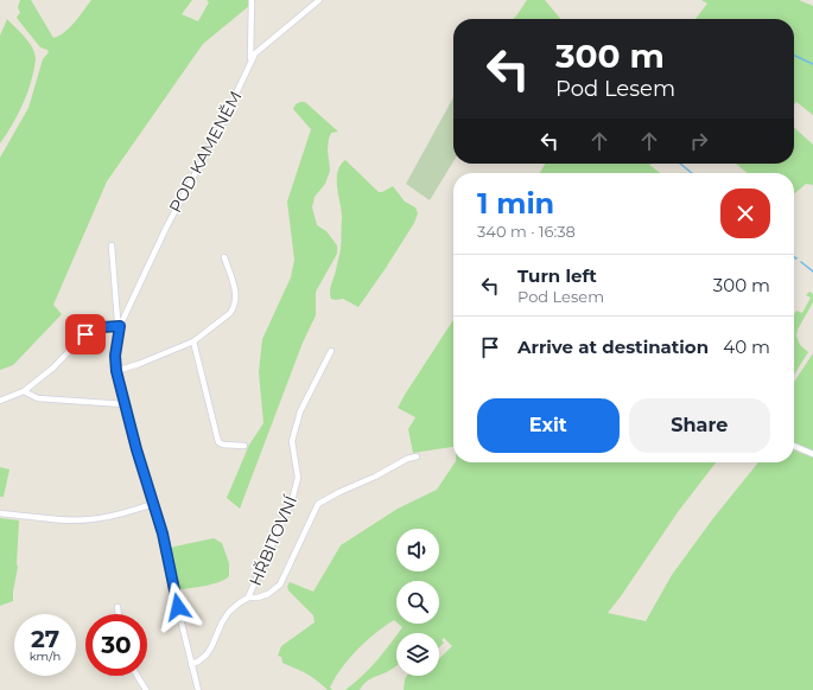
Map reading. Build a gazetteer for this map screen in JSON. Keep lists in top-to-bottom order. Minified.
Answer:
{"streets":{"street":["POD KAMENĚM","HŘBITOVNÍ"]},"page":{"turn":["300 m","Pod Lesem"],"heading":["1 min","340 m · 16:38"],"list":[{"name":"Turn left","note":"Pod Lesem","value":"300 m"},{"name":"Arrive at destination","value":"40 m"}],"buttons":["Exit","Share"],"speed":"27 km/h","limit":"30"}}
